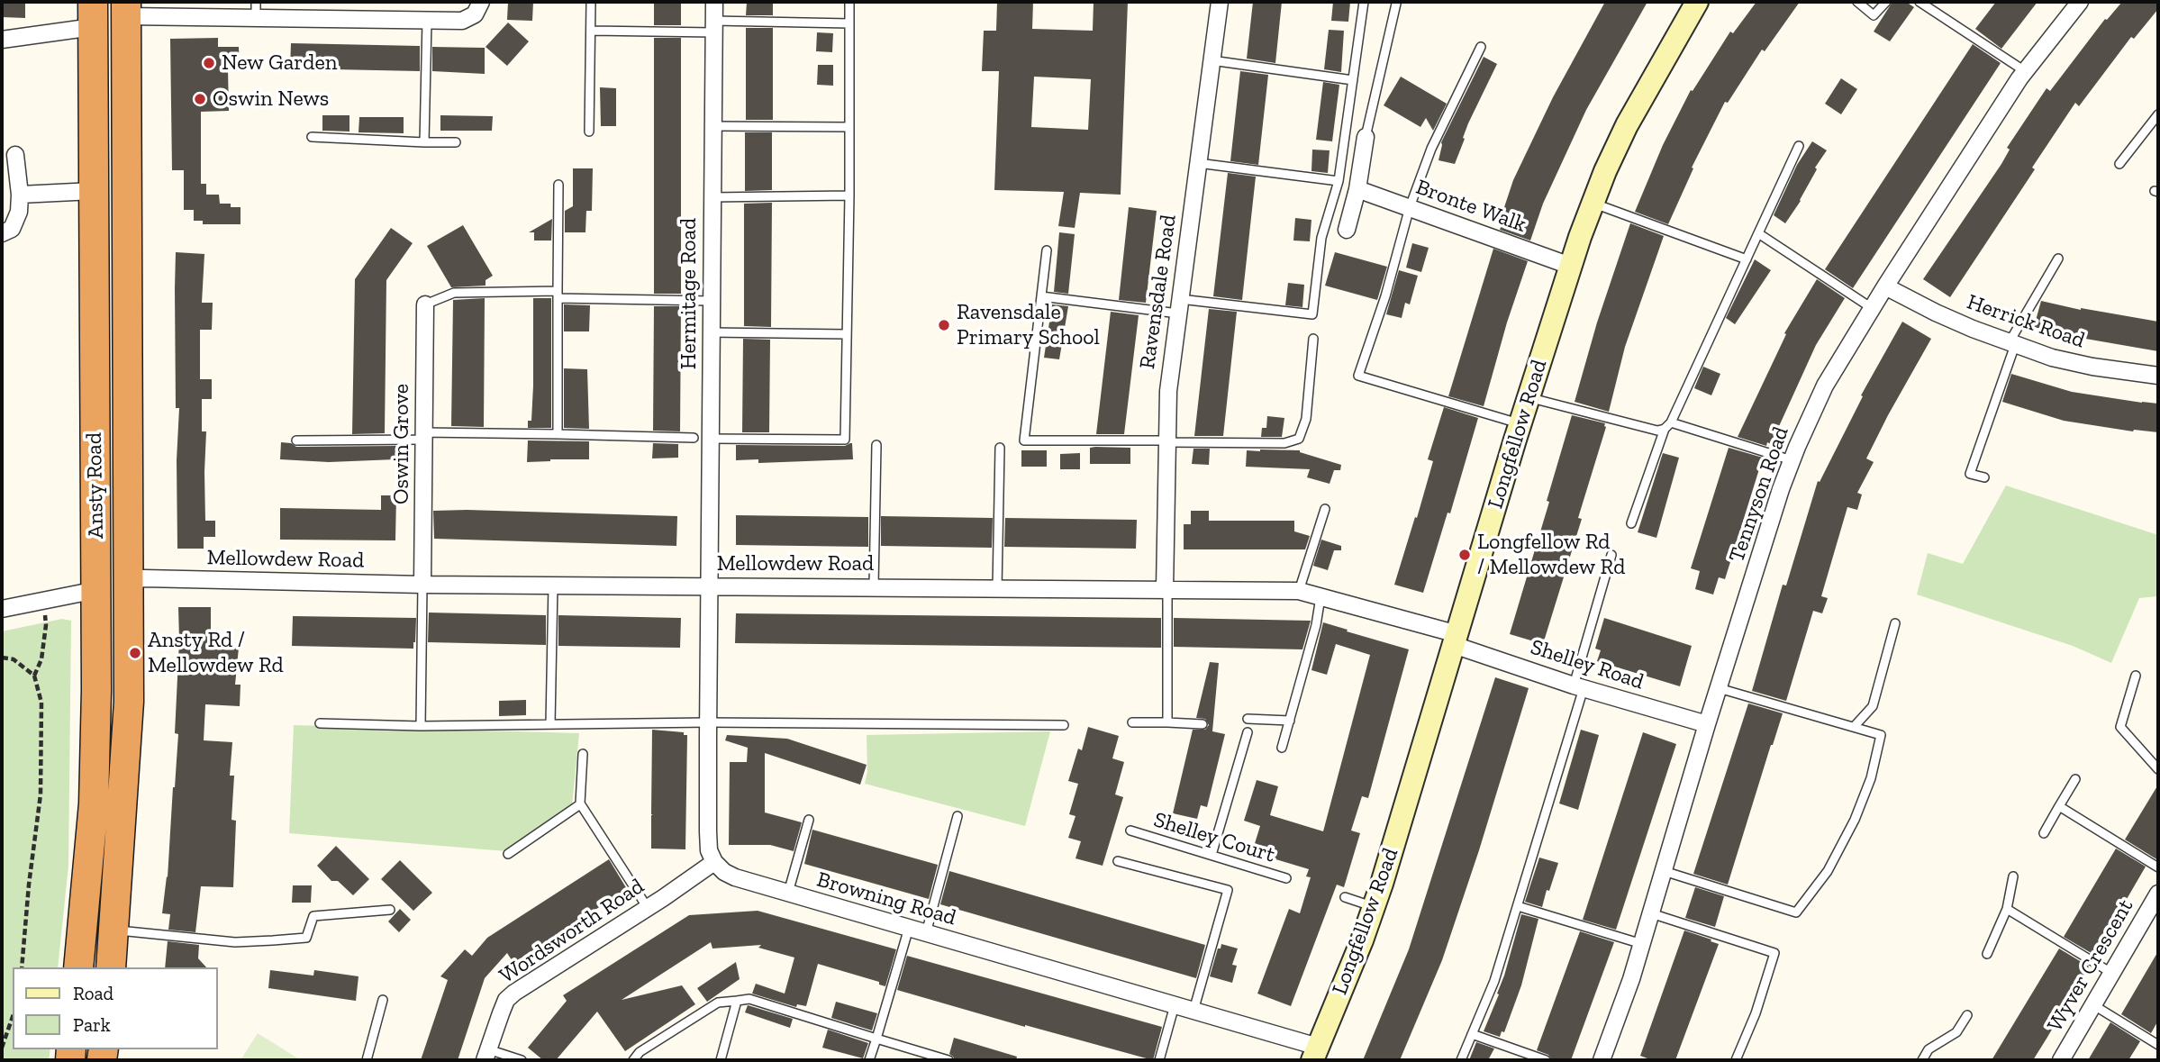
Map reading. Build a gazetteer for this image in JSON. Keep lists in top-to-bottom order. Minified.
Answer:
{"streets":{"highway":["Ansty Road"],"street":["Bronte Walk","Ravensdale Road","Hermitage Road","Herrick Road","Longfellow Road","Oswin Grove","Tennyson Road","Mellowdew Road","Shelley Road","Browning Road","Wordsworth Road","Wyver Crescent"],"lane":["Shelley Court"]},"crossings":[["Bronte Walk","Longfellow Road"],["Ravensdale Road","Mellowdew Road"],["Hermitage Road","Mellowdew Road"],["Herrick Road","Tennyson Road"],["Longfellow Road","Mellowdew Road"],["Longfellow Road","Shelley Road"],["Longfellow Road","Browning Road"],["Oswin Grove","Mellowdew Road"],["Ansty Road","Mellowdew Road"],["Tennyson Road","Shelley Road"],["Mellowdew Road","Shelley Road"],["Browning Road","Wordsworth Road"]],"places":["New Garden","Oswin News","Ravensdale Primary School","Longfellow Rd / Mellowdew Rd","Ansty Rd / Mellowdew Rd"],"legend":["Road","Park"]}
